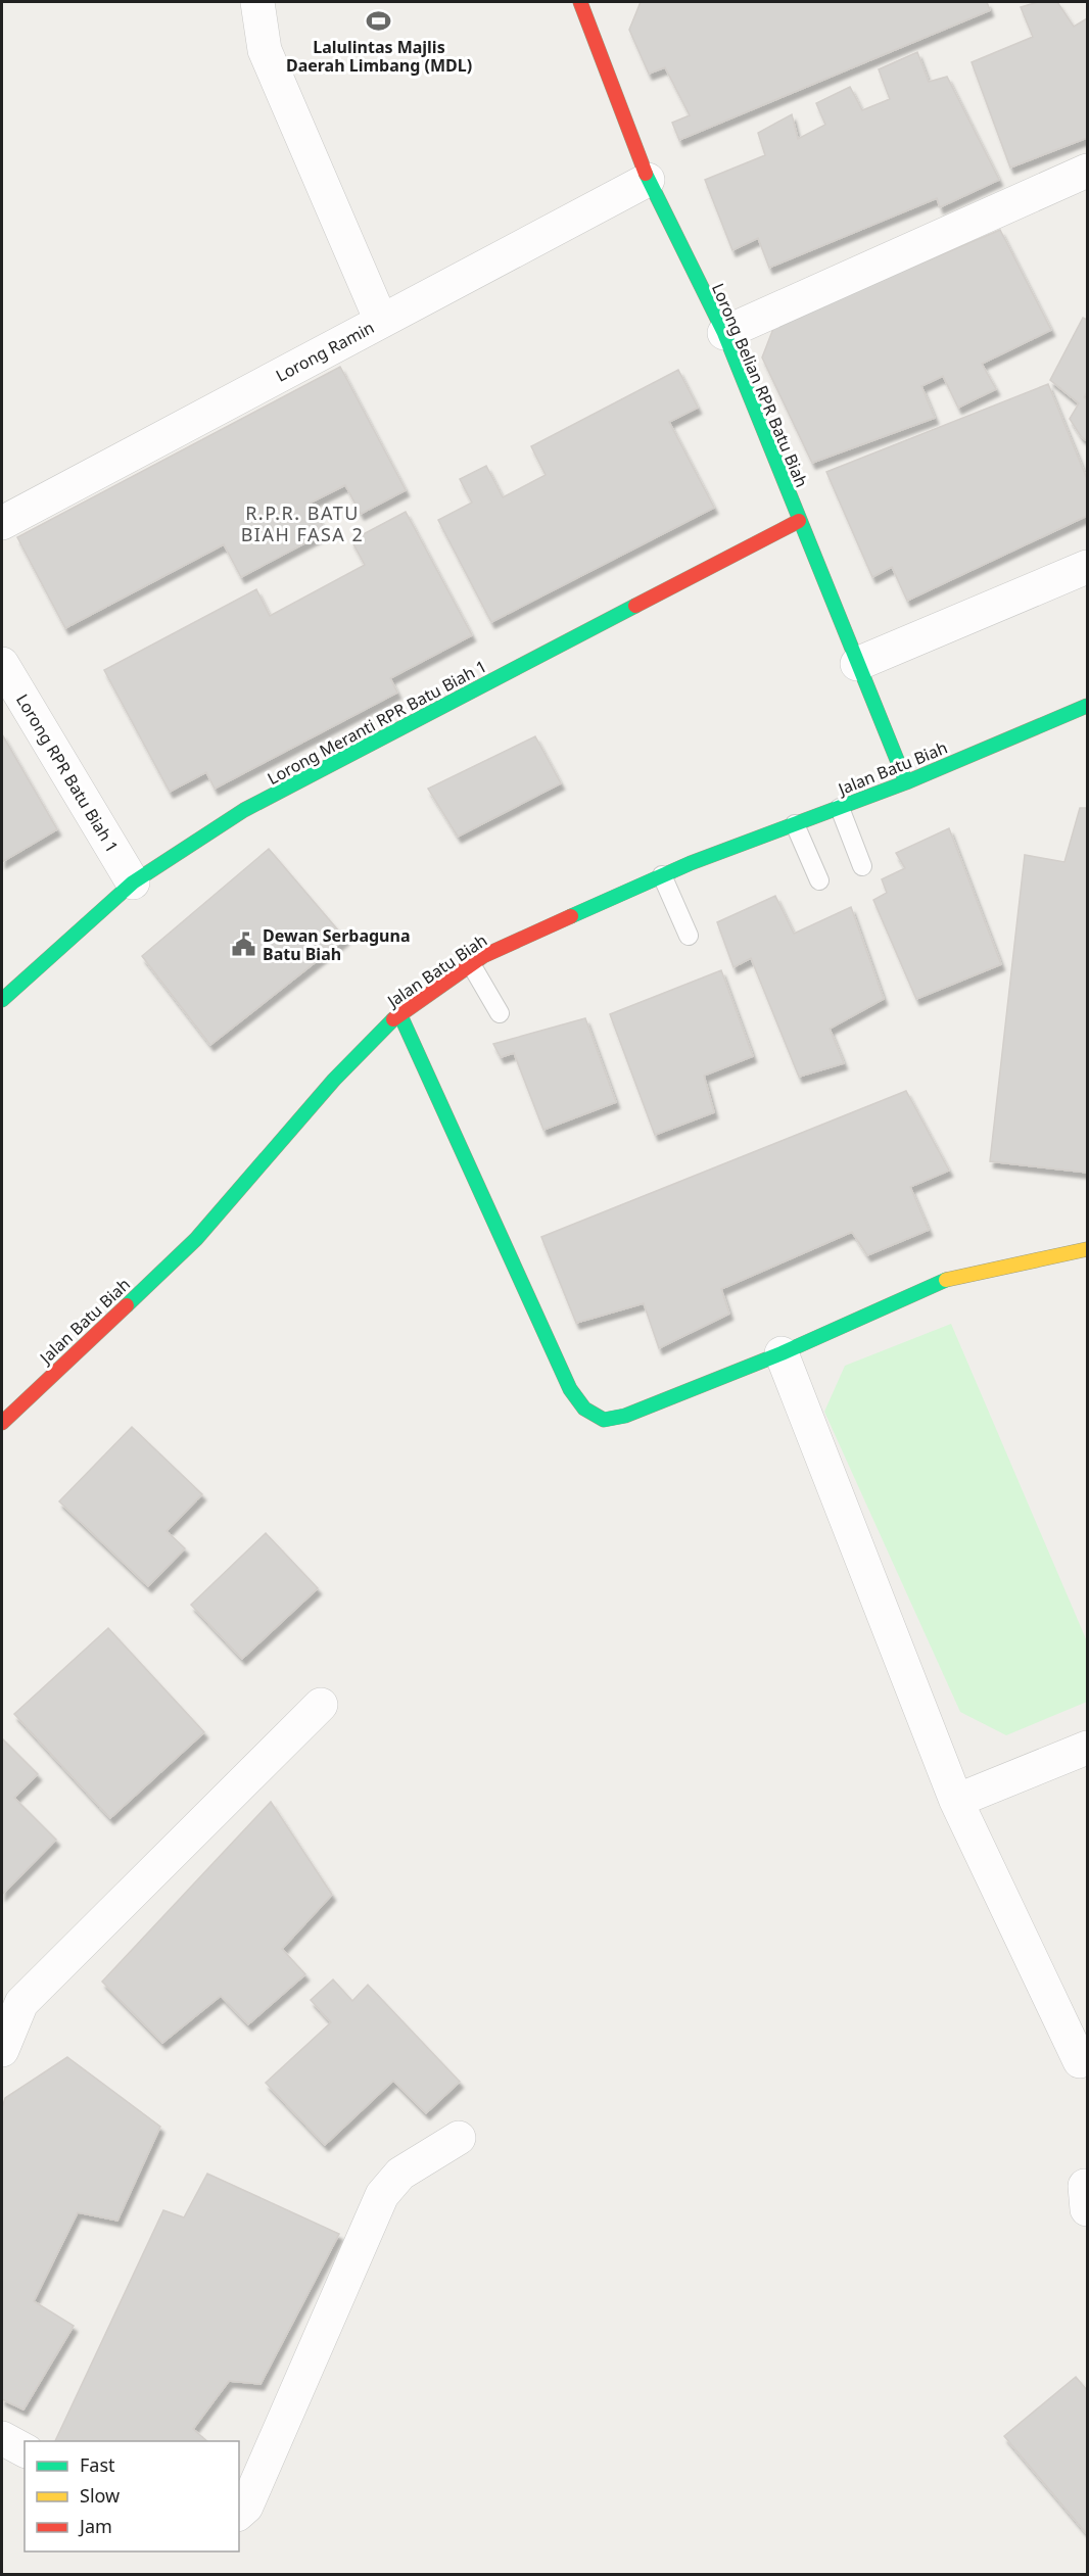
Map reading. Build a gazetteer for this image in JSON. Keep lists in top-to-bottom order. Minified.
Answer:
{"streets":{"street":["Lorong Ramin","Lorong Belian RPR Batu Biah","Lorong Meranti RPR Batu Biah 1","Jalan Batu Biah","Lorong RPR Batu Biah 1"]},"crossings":[["Lorong Ramin","Lorong Belian RPR Batu Biah"],["Lorong Belian RPR Batu Biah","Lorong Meranti RPR Batu Biah 1"],["Lorong Belian RPR Batu Biah","Jalan Batu Biah"],["Lorong Meranti RPR Batu Biah 1","Lorong RPR Batu Biah 1"]],"districts":["R.P.R. BATU BIAH FASA 2"],"places":{"sports":["Lalulintas Majlis Daerah Limbang (MDL)"],"public building":["Dewan Serbaguna Batu Biah"]},"legend":["Fast","Slow","Jam"]}
